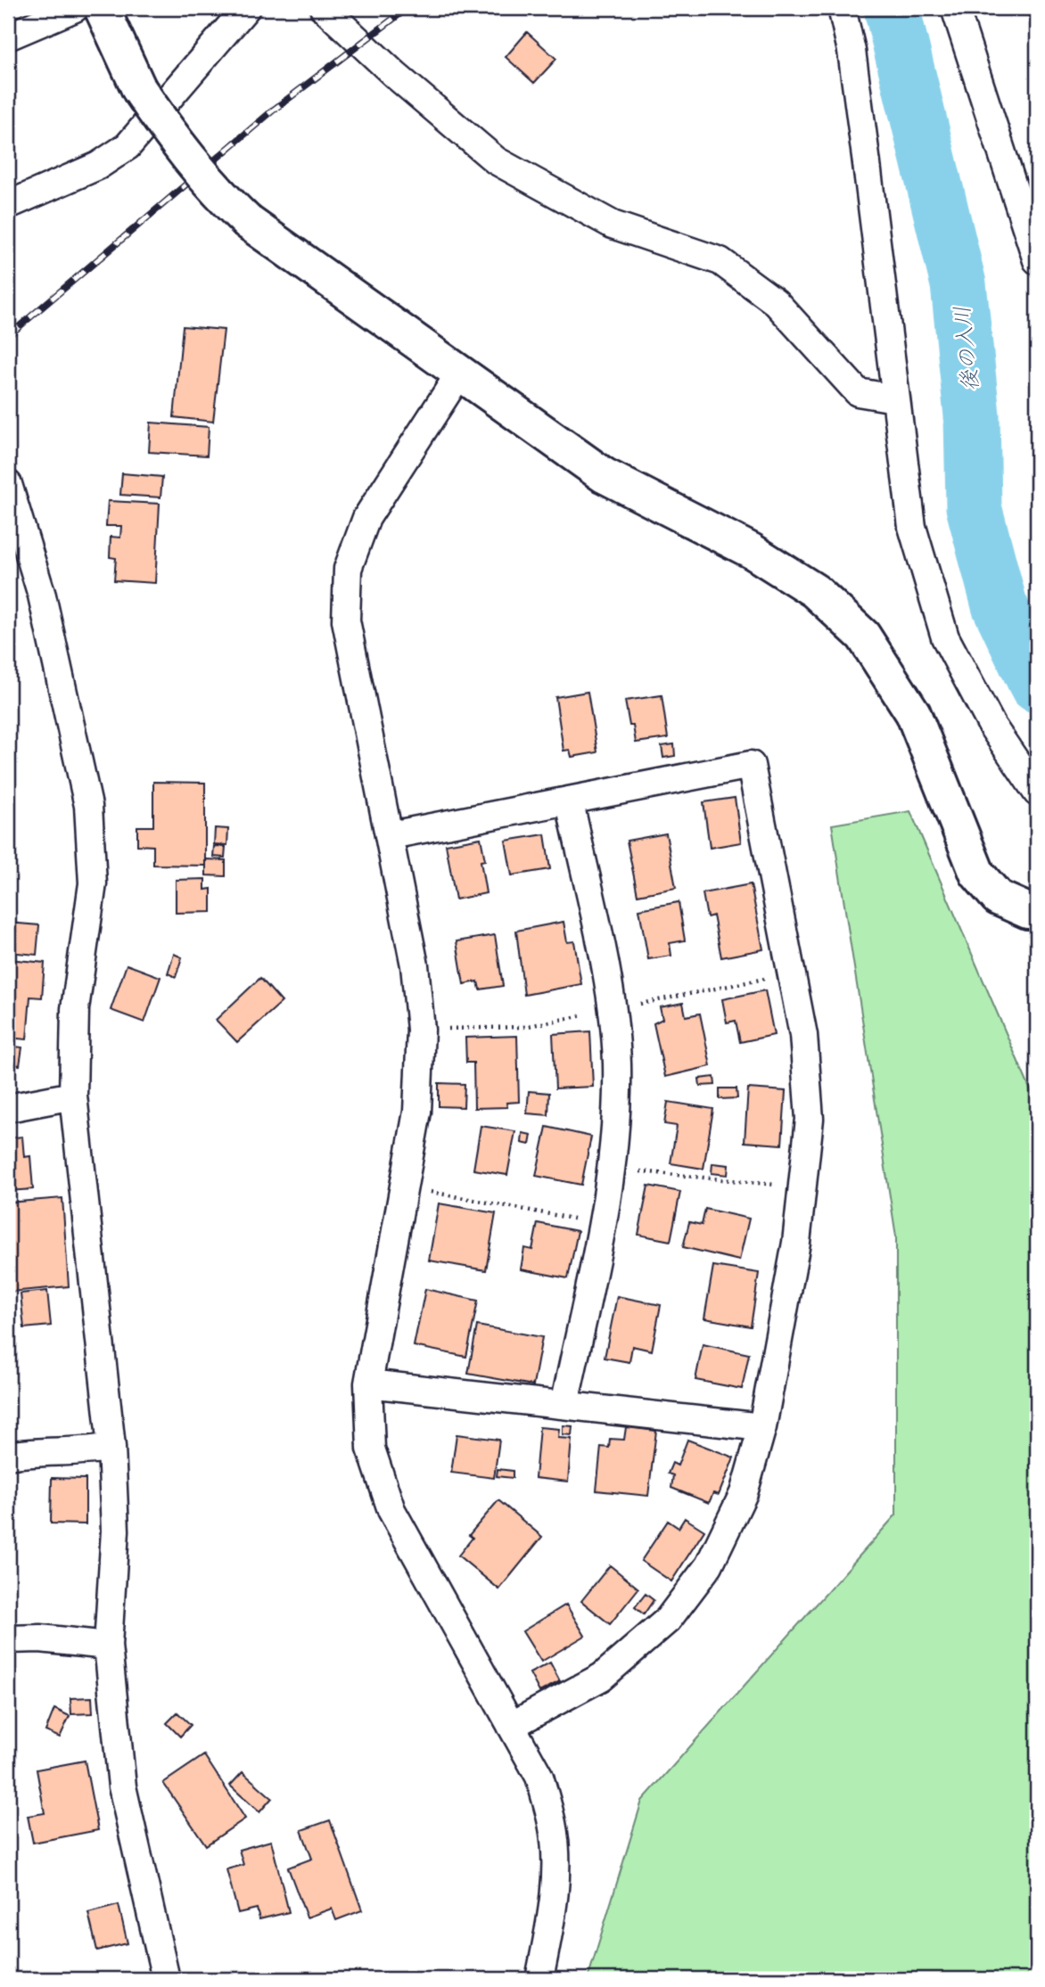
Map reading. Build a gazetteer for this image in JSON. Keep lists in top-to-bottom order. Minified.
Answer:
{"water":["後の入川"]}
